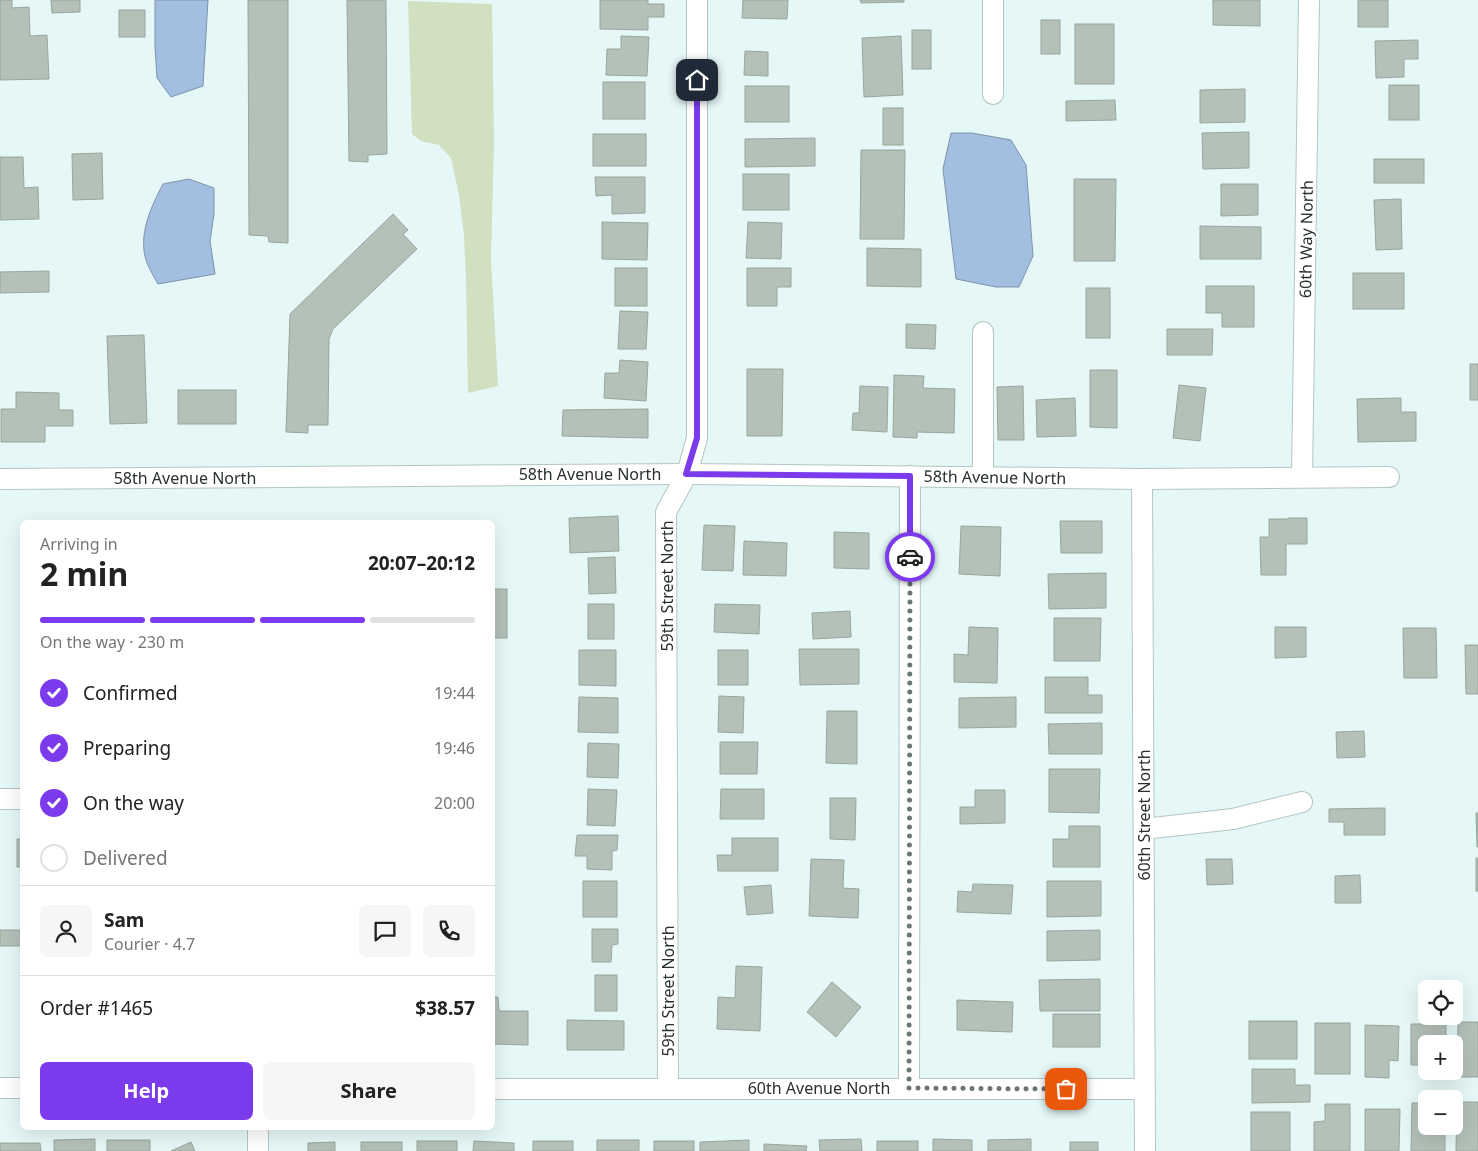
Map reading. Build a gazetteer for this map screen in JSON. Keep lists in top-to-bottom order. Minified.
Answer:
{"streets":{"street":["60th Way North","58th Avenue North","59th Street North","60th Street North","60th Avenue North"]},"crossings":[["60th Way North","58th Avenue North"],["58th Avenue North","59th Street North"],["58th Avenue North","60th Street North"],["59th Street North","60th Avenue North"],["60th Street North","60th Avenue North"]],"page":{"heading":["2 min","Arriving in","20:07–20:12"],"panel":["Sam","Courier · 4.7","Order #1465","$38.57"],"bar":"On the way · 230 m","list":[["Confirmed","19:44"],["Preparing","19:46"],["On the way","20:00"],"Delivered"],"map_buttons":["+","−"],"buttons":["Help","Share"]}}
